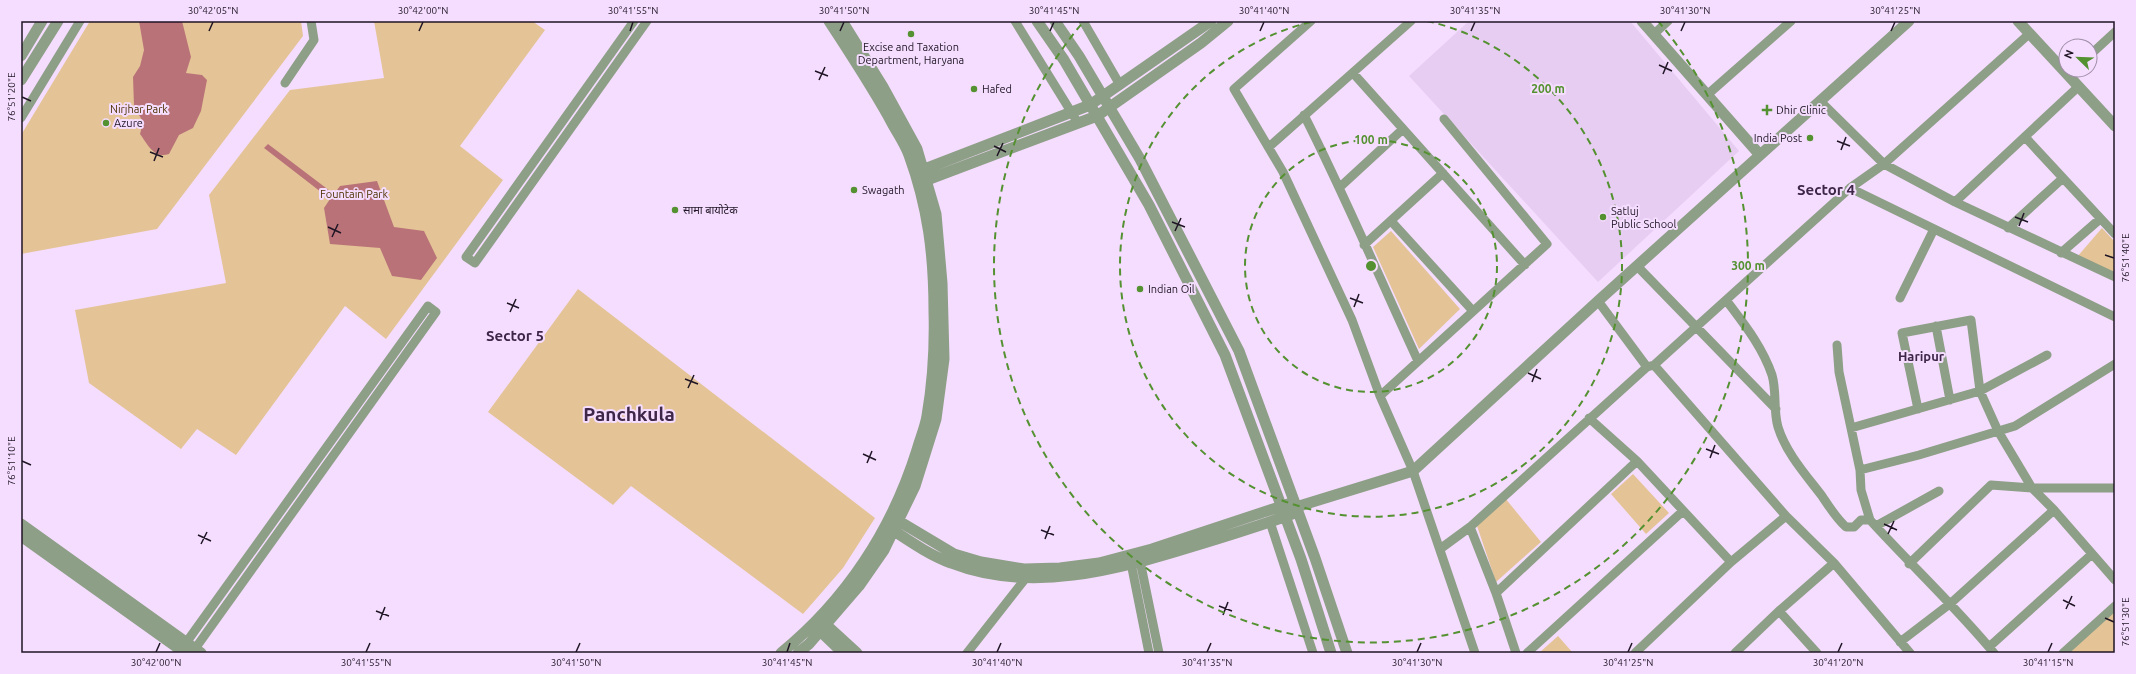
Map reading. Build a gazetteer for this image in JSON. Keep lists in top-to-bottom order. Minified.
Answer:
{"districts":["Sector 4","Sector 5","Haripur","Panchkula"],"parks":["Nirjhar Park","Fountain Park"],"places":{"other":["Excise and Taxation Department, Haryana","Hafed","Azure","India Post","Swagath","सामा बायोटेक","Satluj Public School","Indian Oil"],"health":["Dhir Clinic"]},"north":"top left","coordinates":["30°42'05\"N","30°42'00\"N","30°41'55\"N","30°41'50\"N","30°41'45\"N","30°41'40\"N","30°41'35\"N","30°41'30\"N","30°41'25\"N","76°51'20\"E","76°51'40\"E","76°51'10\"E","76°51'30\"E","30°41'20\"N","30°41'15\"N"],"rings":["200 m","100 m","300 m"]}
